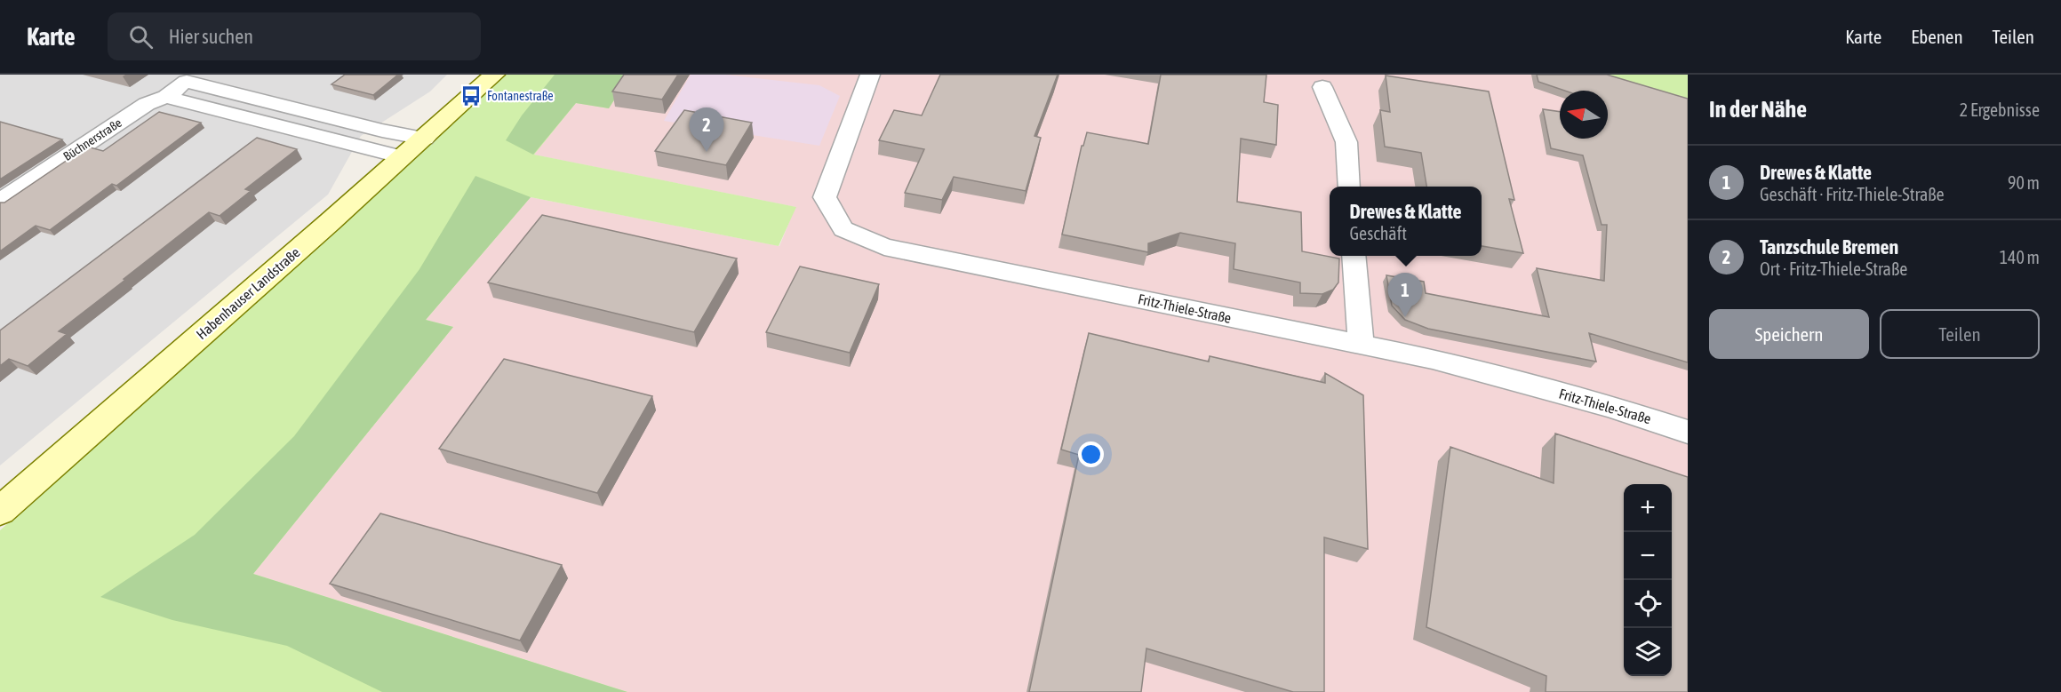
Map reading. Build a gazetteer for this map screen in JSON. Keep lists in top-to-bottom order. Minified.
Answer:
{"streets":{"street":["Büchnerstraße","Habenhauser Landstraße","Fritz-Thiele-Straße"]},"places":{"bus stop":["Fontanestraße"]},"north":"left","page":{"header":"Karte","search":"Hier suchen","nav":["Karte","Ebenen","Teilen"],"heading":["In der Nähe","2 Ergebnisse"],"pins":["2","1"],"list":[{"mark":"1","name":"Drewes & Klatte","note":"Geschäft · Fritz-Thiele-Straße","value":"90 m"},{"mark":"2","name":"Tanzschule Bremen","note":"Ort · Fritz-Thiele-Straße","value":"140 m"}],"popup":["Drewes & Klatte","Geschäft"],"buttons":["Speichern","Teilen"],"map_buttons":["+","−"]}}
